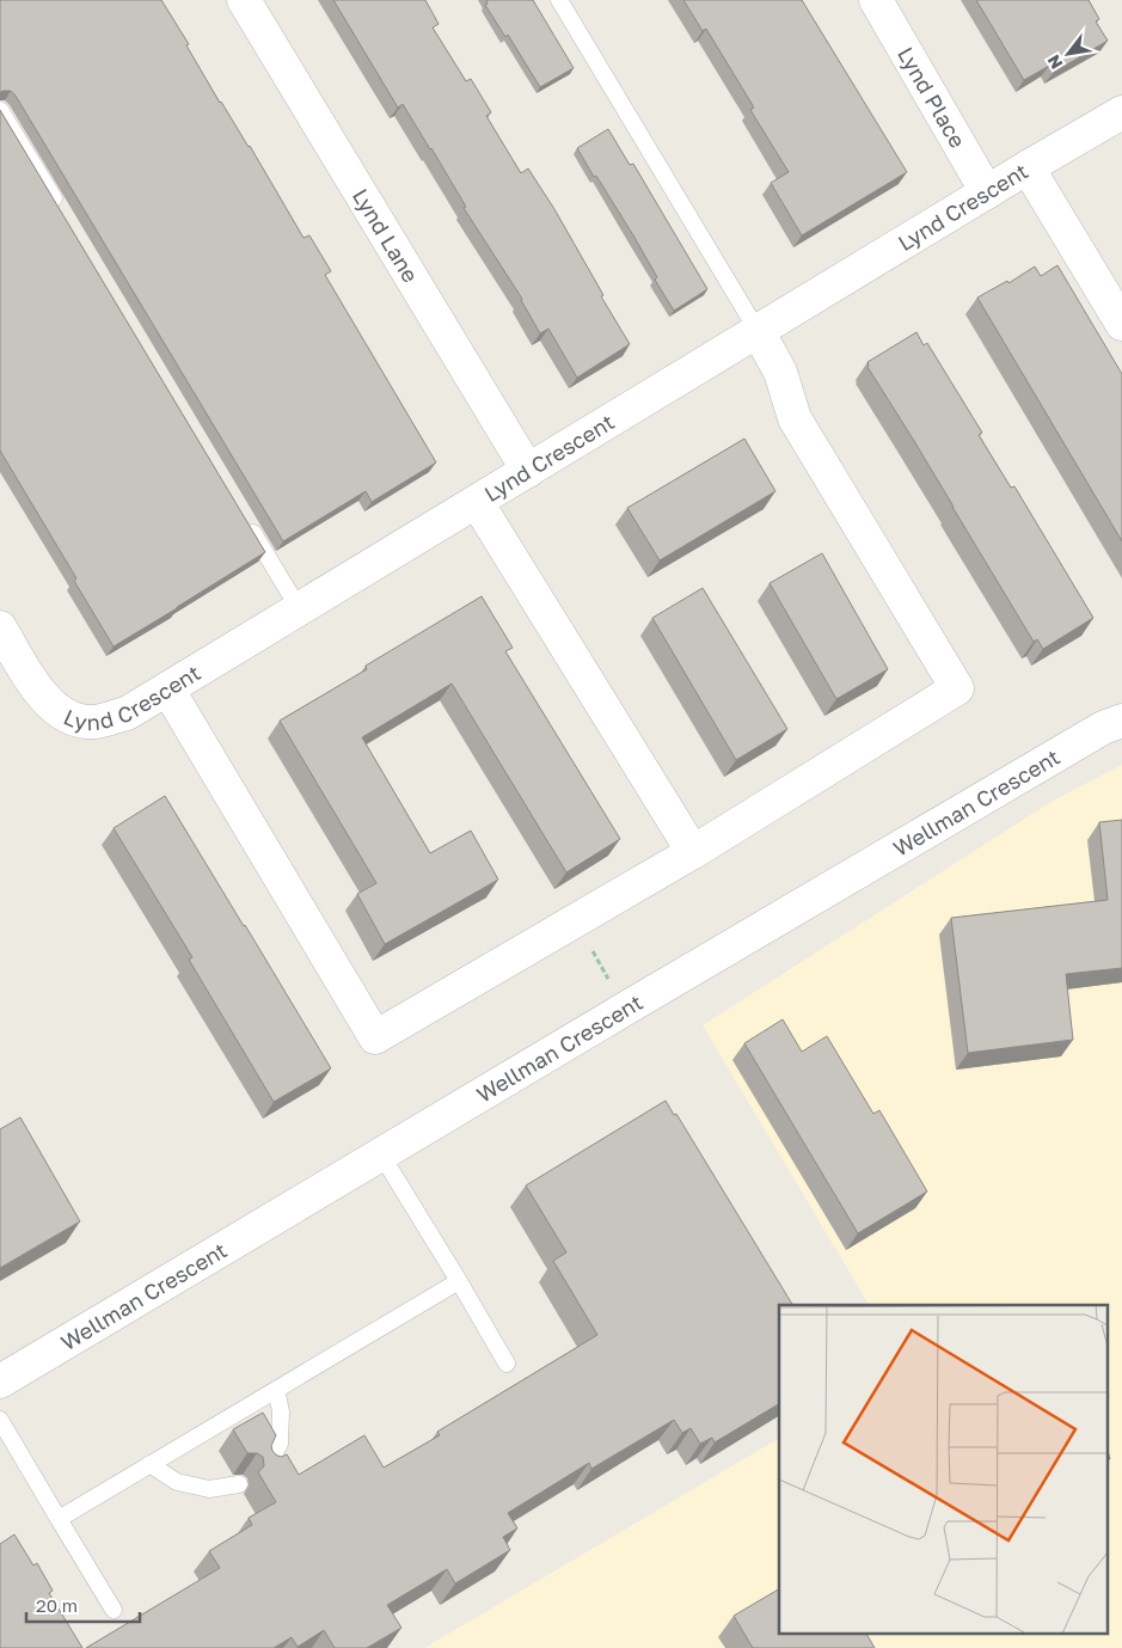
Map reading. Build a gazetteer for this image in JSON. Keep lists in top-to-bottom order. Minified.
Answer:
{"streets":{"street":["Lynd Place","Lynd Crescent","Lynd Lane","Wellman Crescent"]},"crossings":[["Lynd Place","Lynd Crescent"],["Lynd Crescent","Lynd Lane"]],"scale_bar":"20 m","north":"bottom left"}
